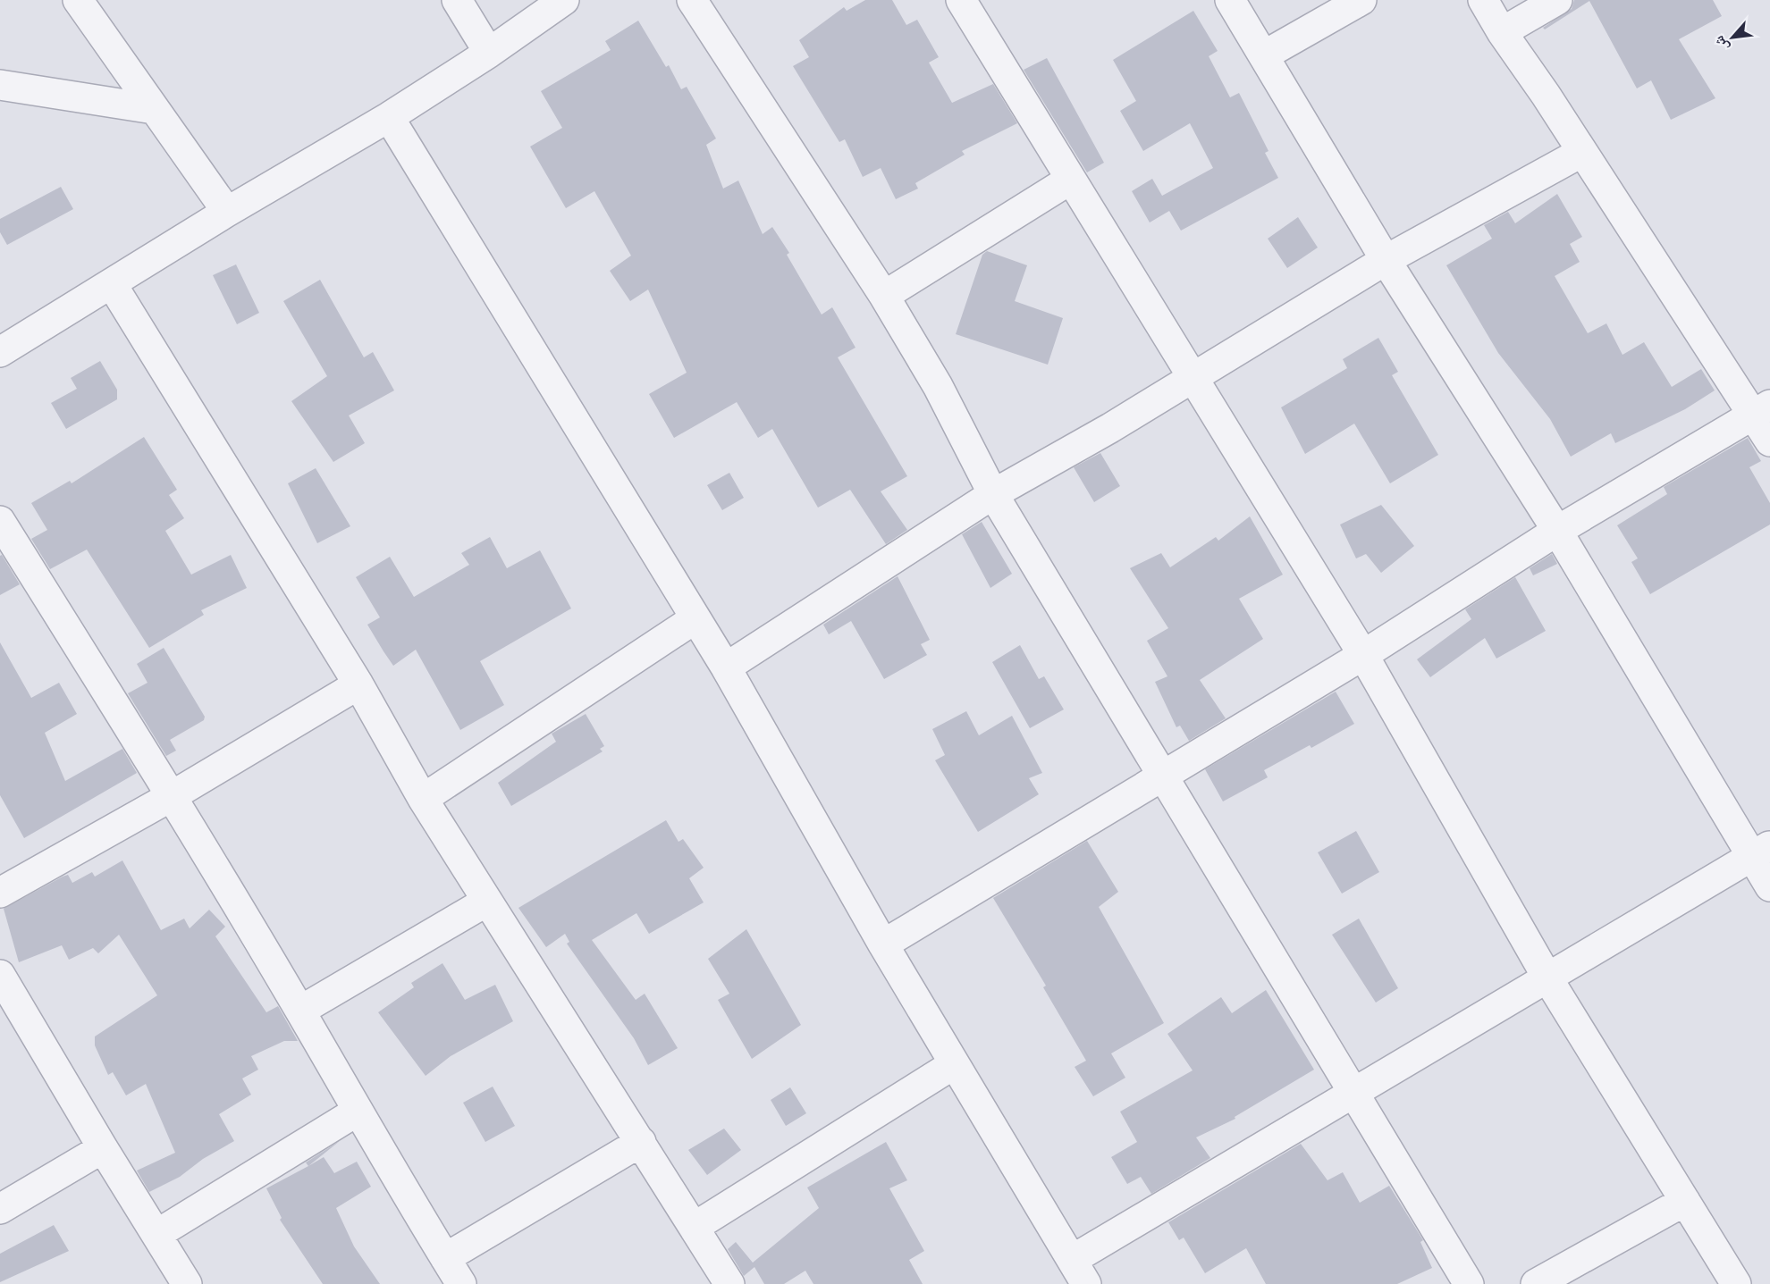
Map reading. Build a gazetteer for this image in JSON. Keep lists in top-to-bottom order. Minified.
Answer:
{"north":"bottom left"}
